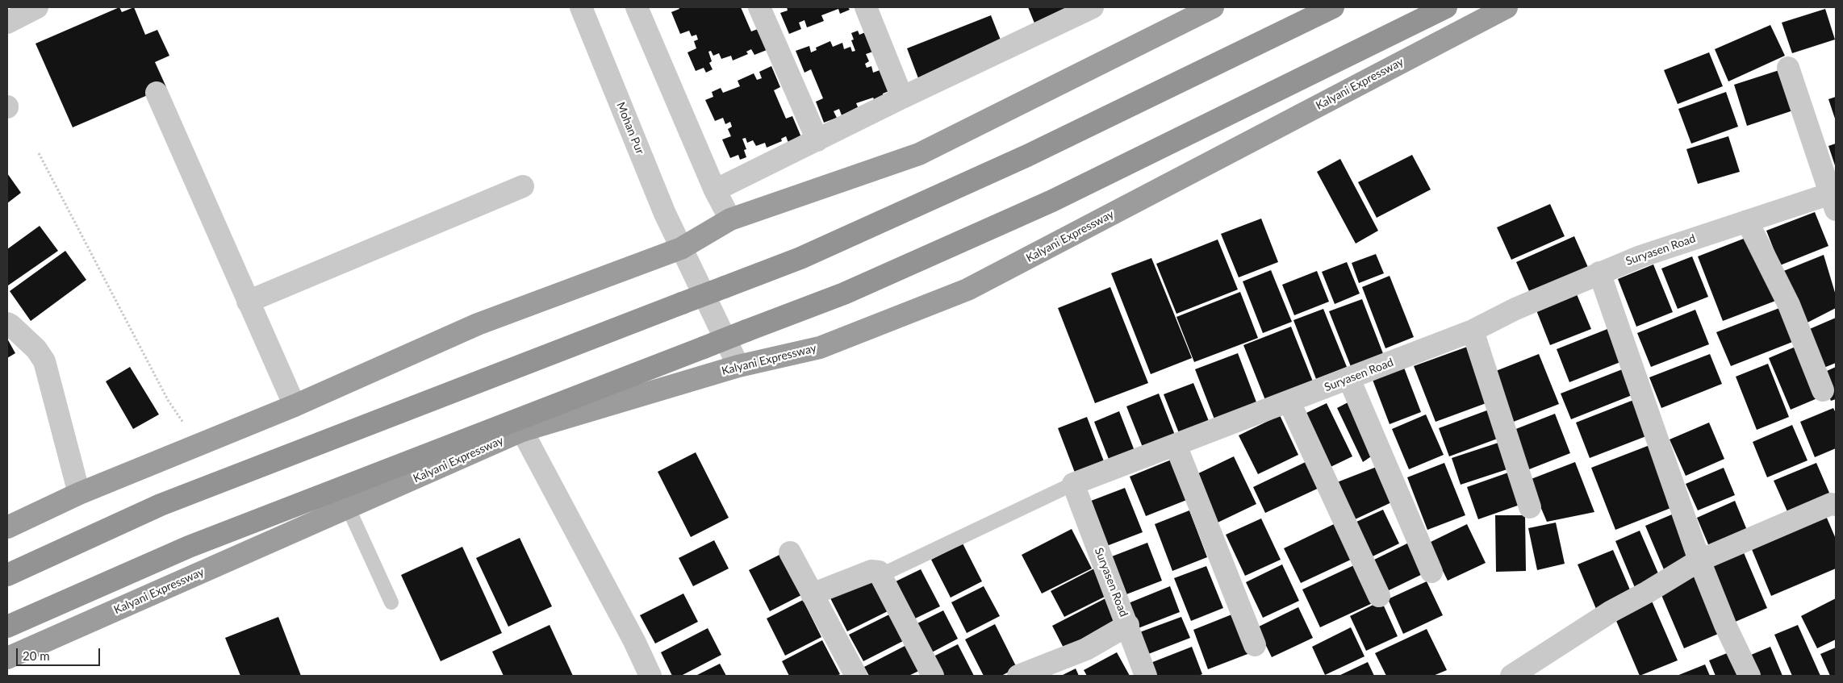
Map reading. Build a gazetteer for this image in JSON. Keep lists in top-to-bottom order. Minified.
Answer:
{"streets":{"highway":["Kalyani Expressway"],"street":["Mohan Pur","Suryasen Road"]},"crossings":[["Kalyani Expressway","Mohan Pur"]],"scale_bar":"20 m"}
